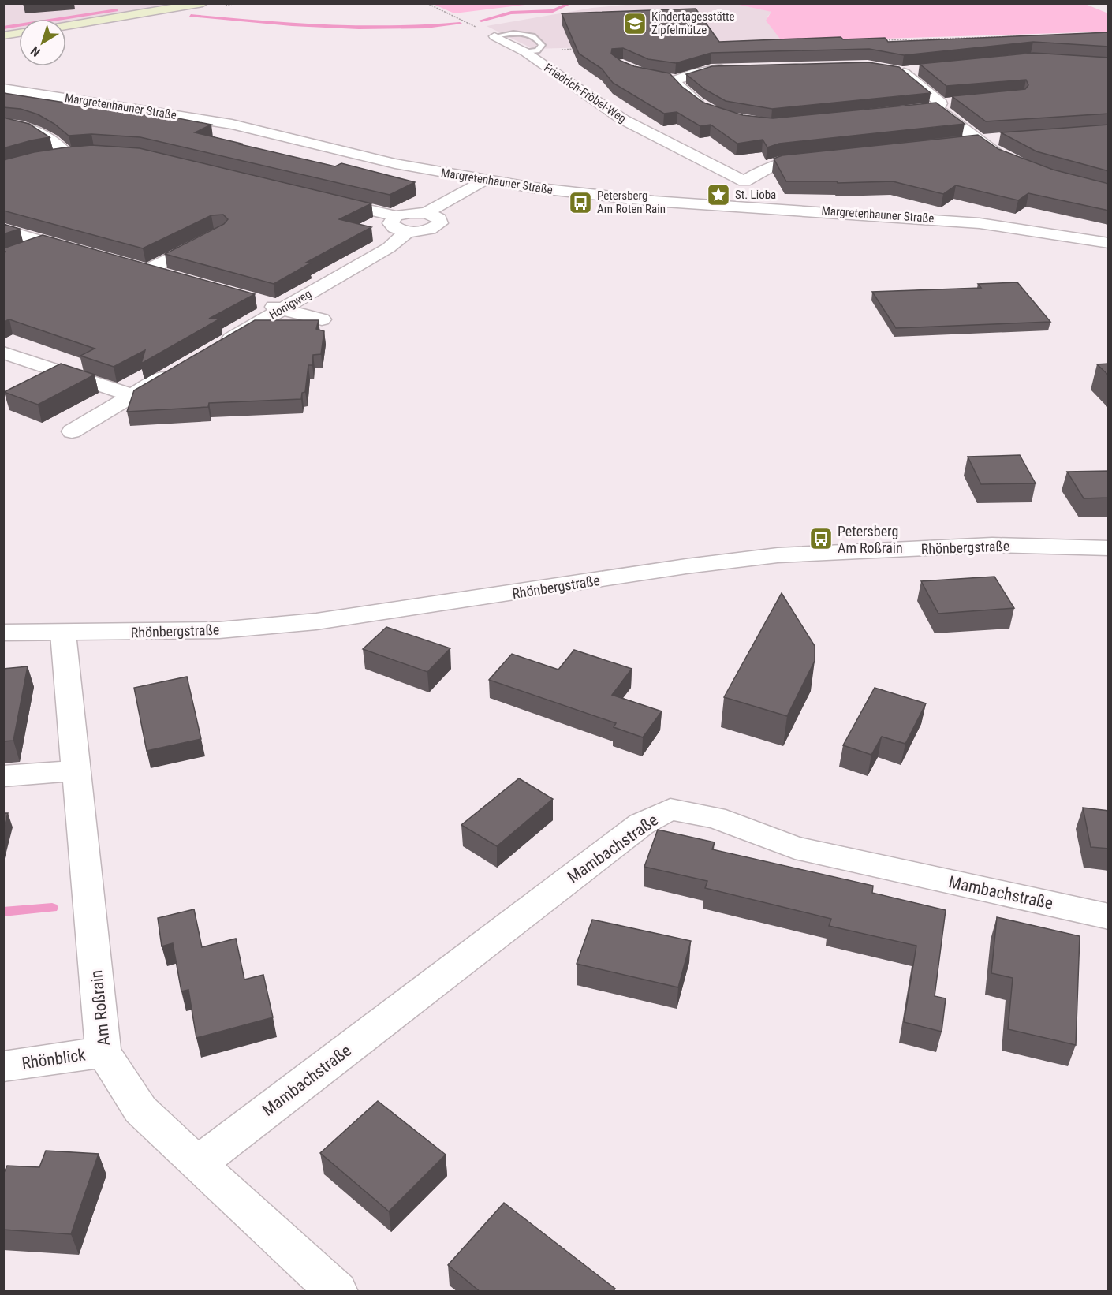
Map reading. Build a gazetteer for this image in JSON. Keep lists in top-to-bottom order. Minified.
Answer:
{"streets":{"street":["Friedrich-Fröbel-Weg","Margretenhauner Straße","Honigweg","Rhönbergstraße","Mambachstraße","Am Roßrain","Rhönblick"]},"crossings":[["Rhönbergstraße","Am Roßrain"],["Mambachstraße","Am Roßrain"],["Am Roßrain","Rhönblick"]],"places":{"school or university":["Kindertagesstätte Zipfelmütze"],"place":["St. Lioba"],"bus stop":["Petersberg Am Roten Rain","Petersberg Am Roßrain"]},"north":"bottom left"}
